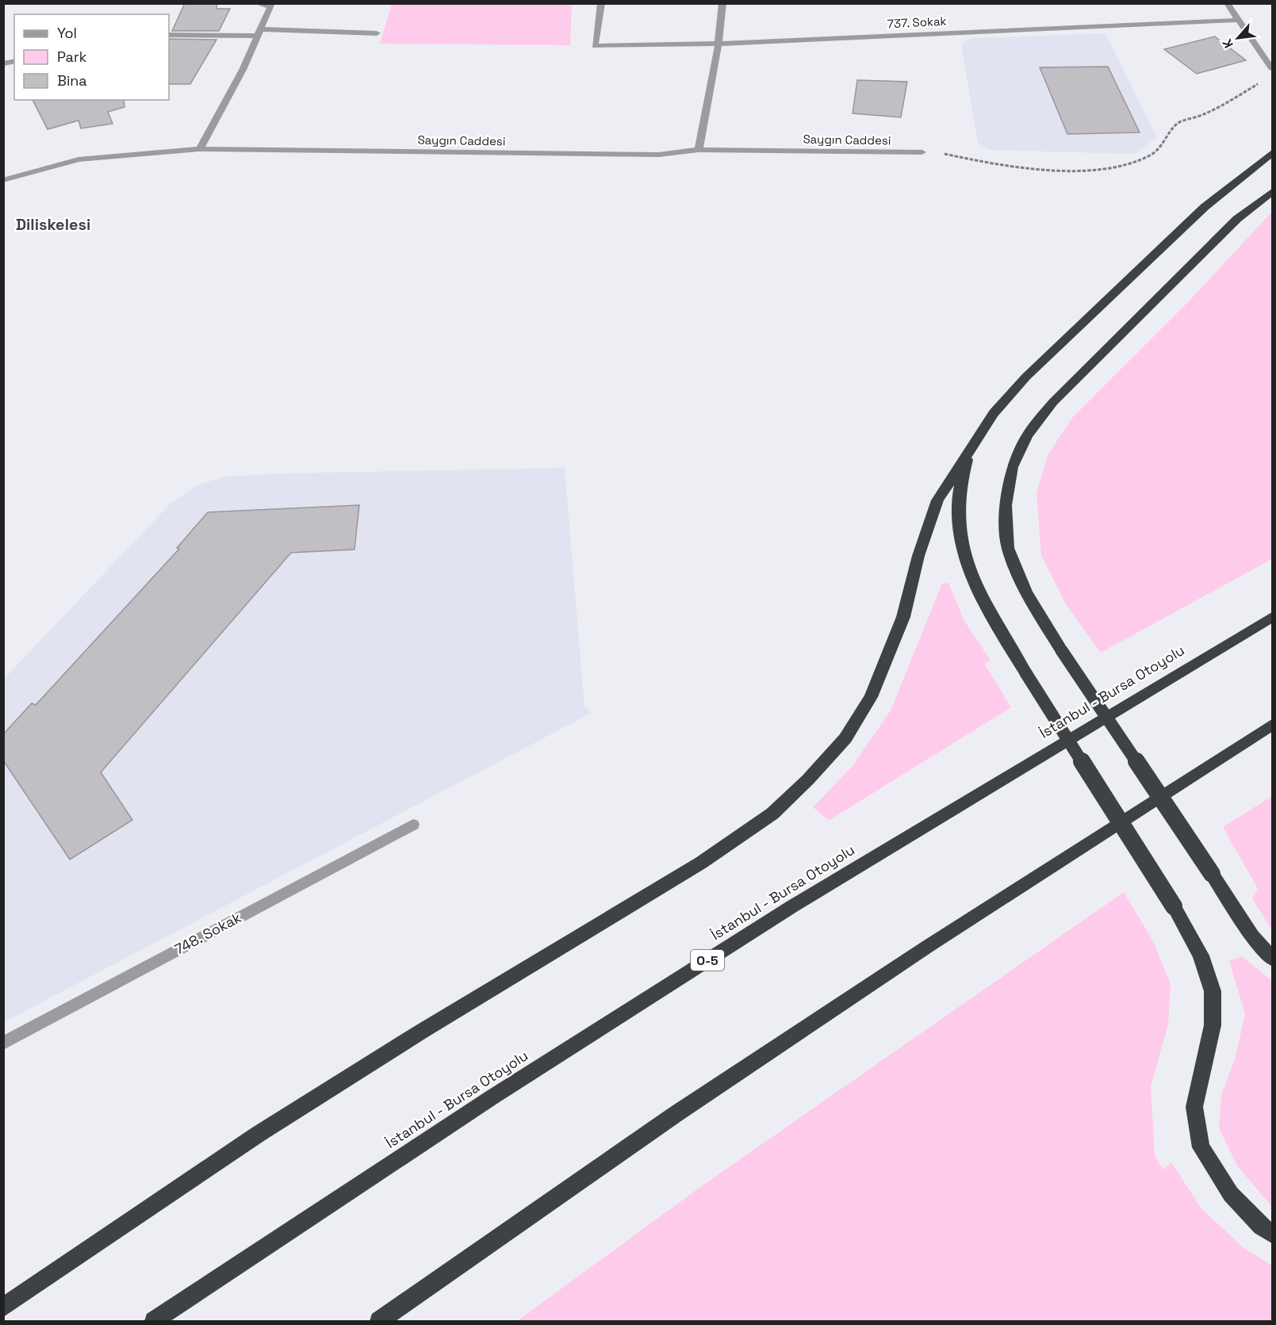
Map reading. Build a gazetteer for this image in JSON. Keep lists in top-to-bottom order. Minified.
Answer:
{"streets":{"highway":["İstanbul - Bursa Otoyolu","O-5"],"street":["737. Sokak","Saygın Caddesi","748. Sokak"]},"districts":["Diliskelesi"],"legend":["Yol","Park","Bina"],"north":"bottom left"}
